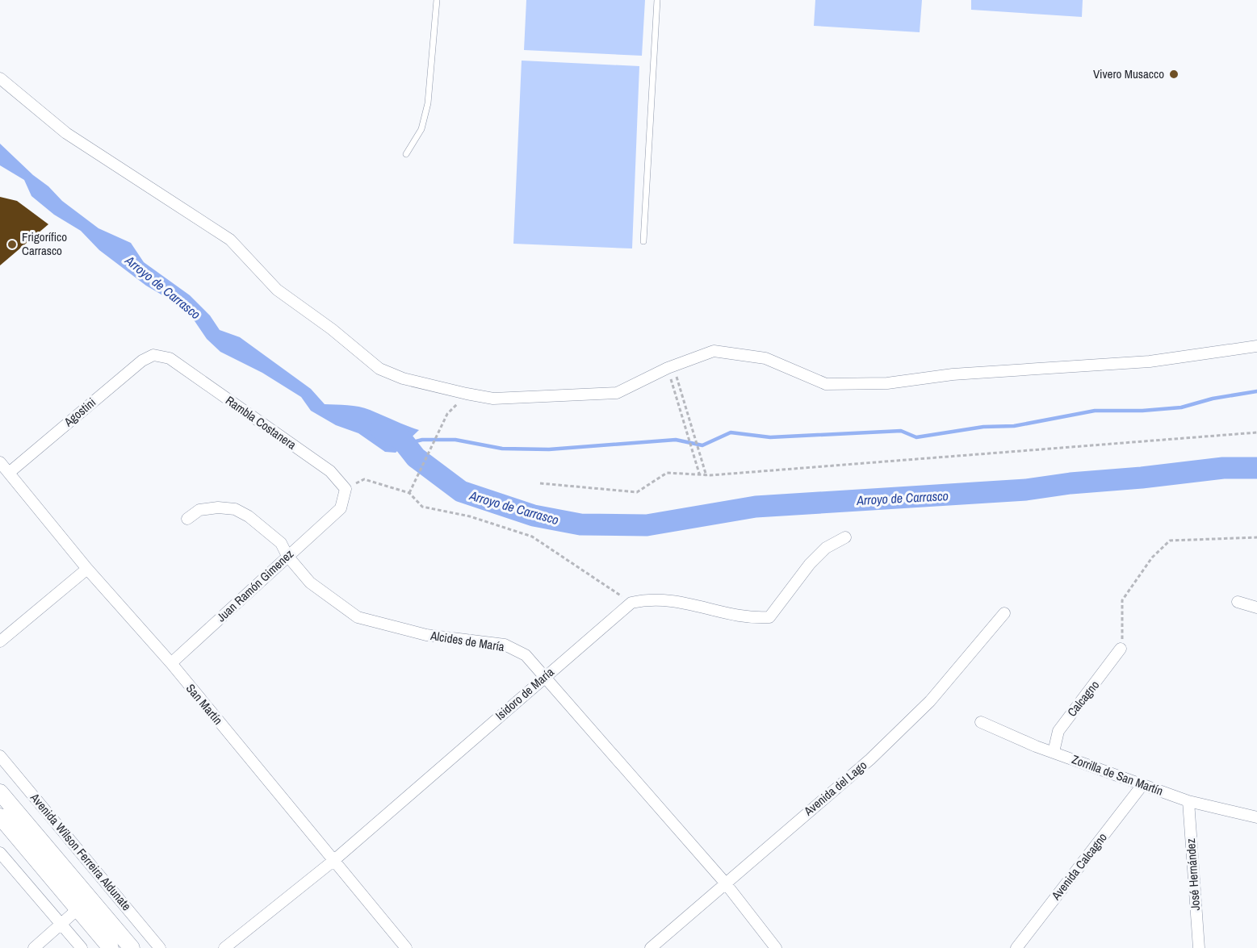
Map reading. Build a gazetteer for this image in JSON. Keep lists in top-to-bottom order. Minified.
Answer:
{"streets":{"main road":["Avenida Wilson Ferreira Aldunate"],"street":["Agostini","Rambla Costanera","Juan Ramón Gimenez","Alcides de María","Isidoro de María","Calcagno","San Martín","Zorrilla de San Martín","Avenida del Lago","Avenida Calcagno","José Hernández"]},"crossings":[["Agostini","Rambla Costanera"],["Agostini","San Martín"],["Rambla Costanera","Juan Ramón Gimenez"],["Juan Ramón Gimenez","Alcides de María"],["Juan Ramón Gimenez","San Martín"],["Alcides de María","Isidoro de María"],["Alcides de María","Avenida del Lago"],["Isidoro de María","San Martín"],["Calcagno","Zorrilla de San Martín"],["Zorrilla de San Martín","Avenida Calcagno"],["Zorrilla de San Martín","José Hernández"]],"water":["Arroyo de Carrasco"],"places":["Vivero Musacco","Frigorífico Carrasco"]}
